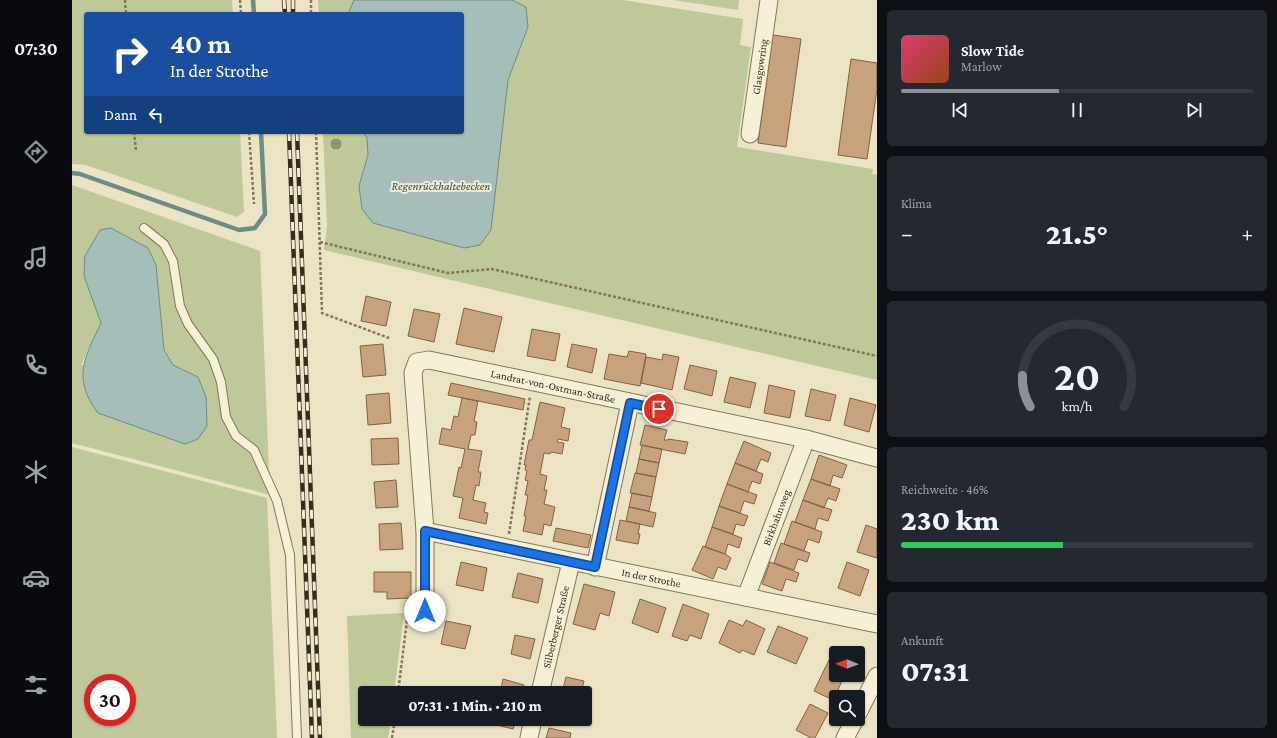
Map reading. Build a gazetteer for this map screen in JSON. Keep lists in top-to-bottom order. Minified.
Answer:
{"streets":{"street":["Glasgowring","Landrat-von-Ostman-Straße","Birkhahnweg","In der Strothe","Silberberger Straße"]},"crossings":[["Landrat-von-Ostman-Straße","Birkhahnweg"],["Landrat-von-Ostman-Straße","In der Strothe"],["Birkhahnweg","In der Strothe"],["In der Strothe","Silberberger Straße"]],"water":["Regenrückhaltebecken"],"north":"left","page":{"tabs":"07:30","turn":["40 m","In der Strothe"],"song":["Slow Tide","Marlow"],"then":"Dann","tile":["Klima",["Reichweite · 46%","230 km"],["Ankunft","07:31"]],"heat":["−","21.5°","+"],"limit":"30","trip":"07:31 · 1 Min. · 210 m","gauge":["20","km/h"]}}
